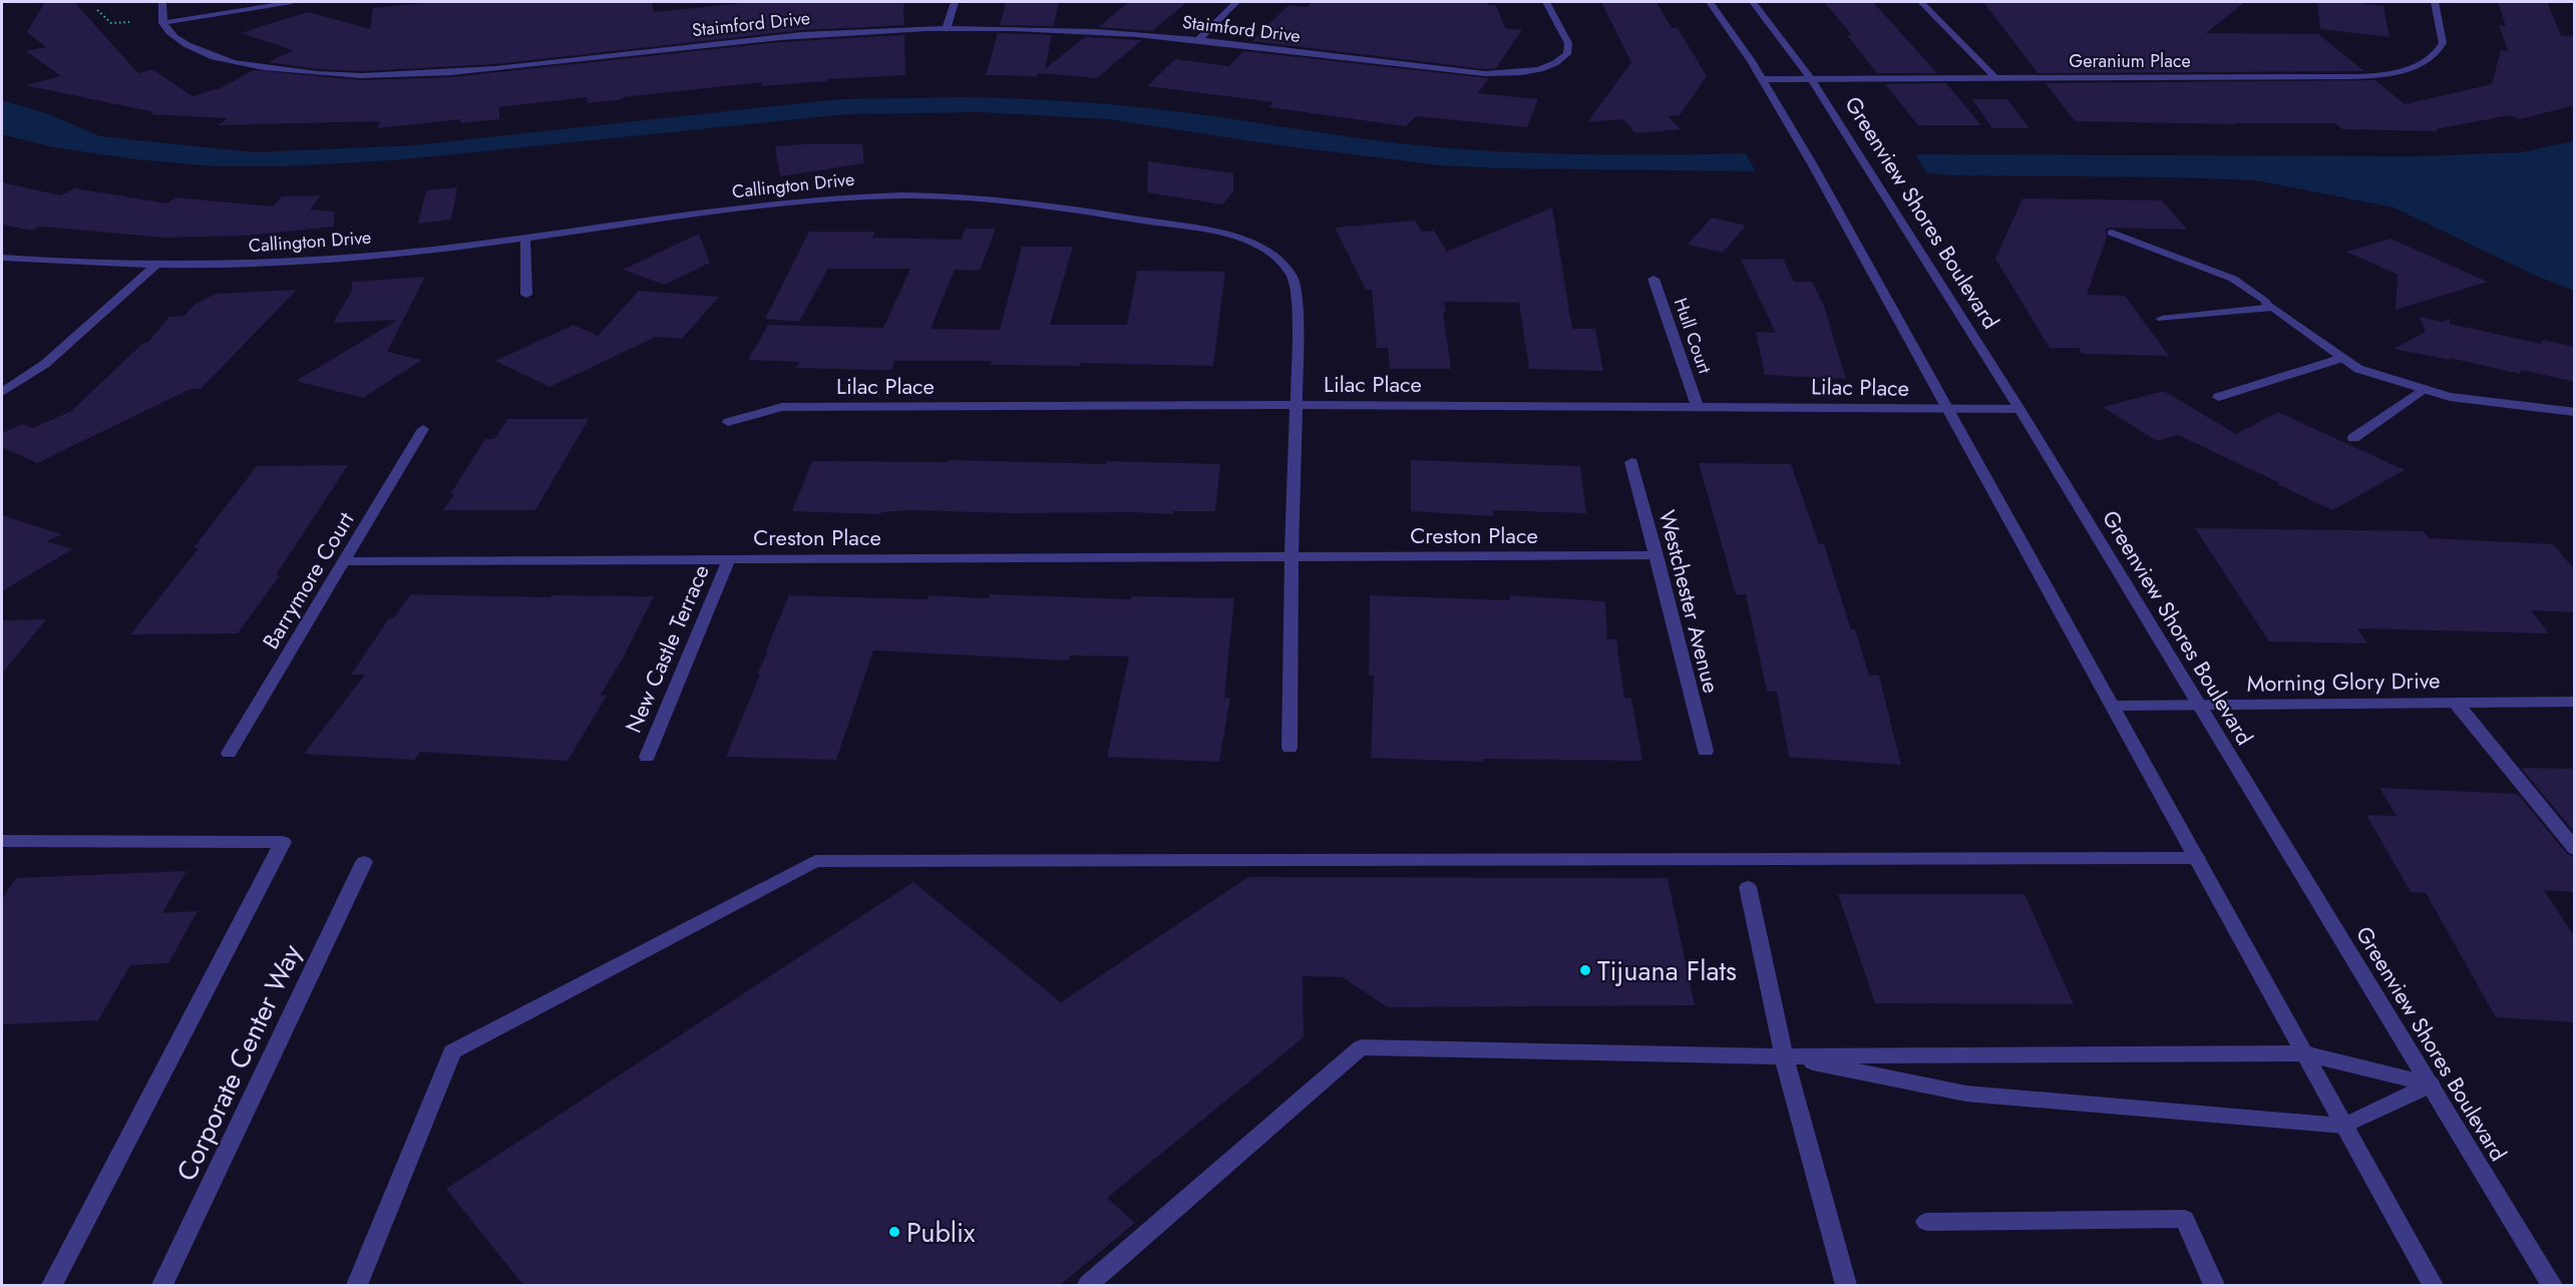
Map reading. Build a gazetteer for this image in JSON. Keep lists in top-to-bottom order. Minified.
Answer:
{"streets":{"street":["Staimford Drive","Geranium Place","Callington Drive","Greenview Shores Boulevard","Hull Court","Lilac Place","Creston Place","Barrymore Court","Westchester Avenue","New Castle Terrace","Morning Glory Drive","Corporate Center Way"]},"crossings":[["Geranium Place","Greenview Shores Boulevard"],["Callington Drive","Lilac Place"],["Greenview Shores Boulevard","Lilac Place"],["Greenview Shores Boulevard","Morning Glory Drive"],["Hull Court","Lilac Place"],["Creston Place","Barrymore Court"],["Creston Place","Westchester Avenue"],["Creston Place","New Castle Terrace"]],"places":["Tijuana Flats","Publix"]}
